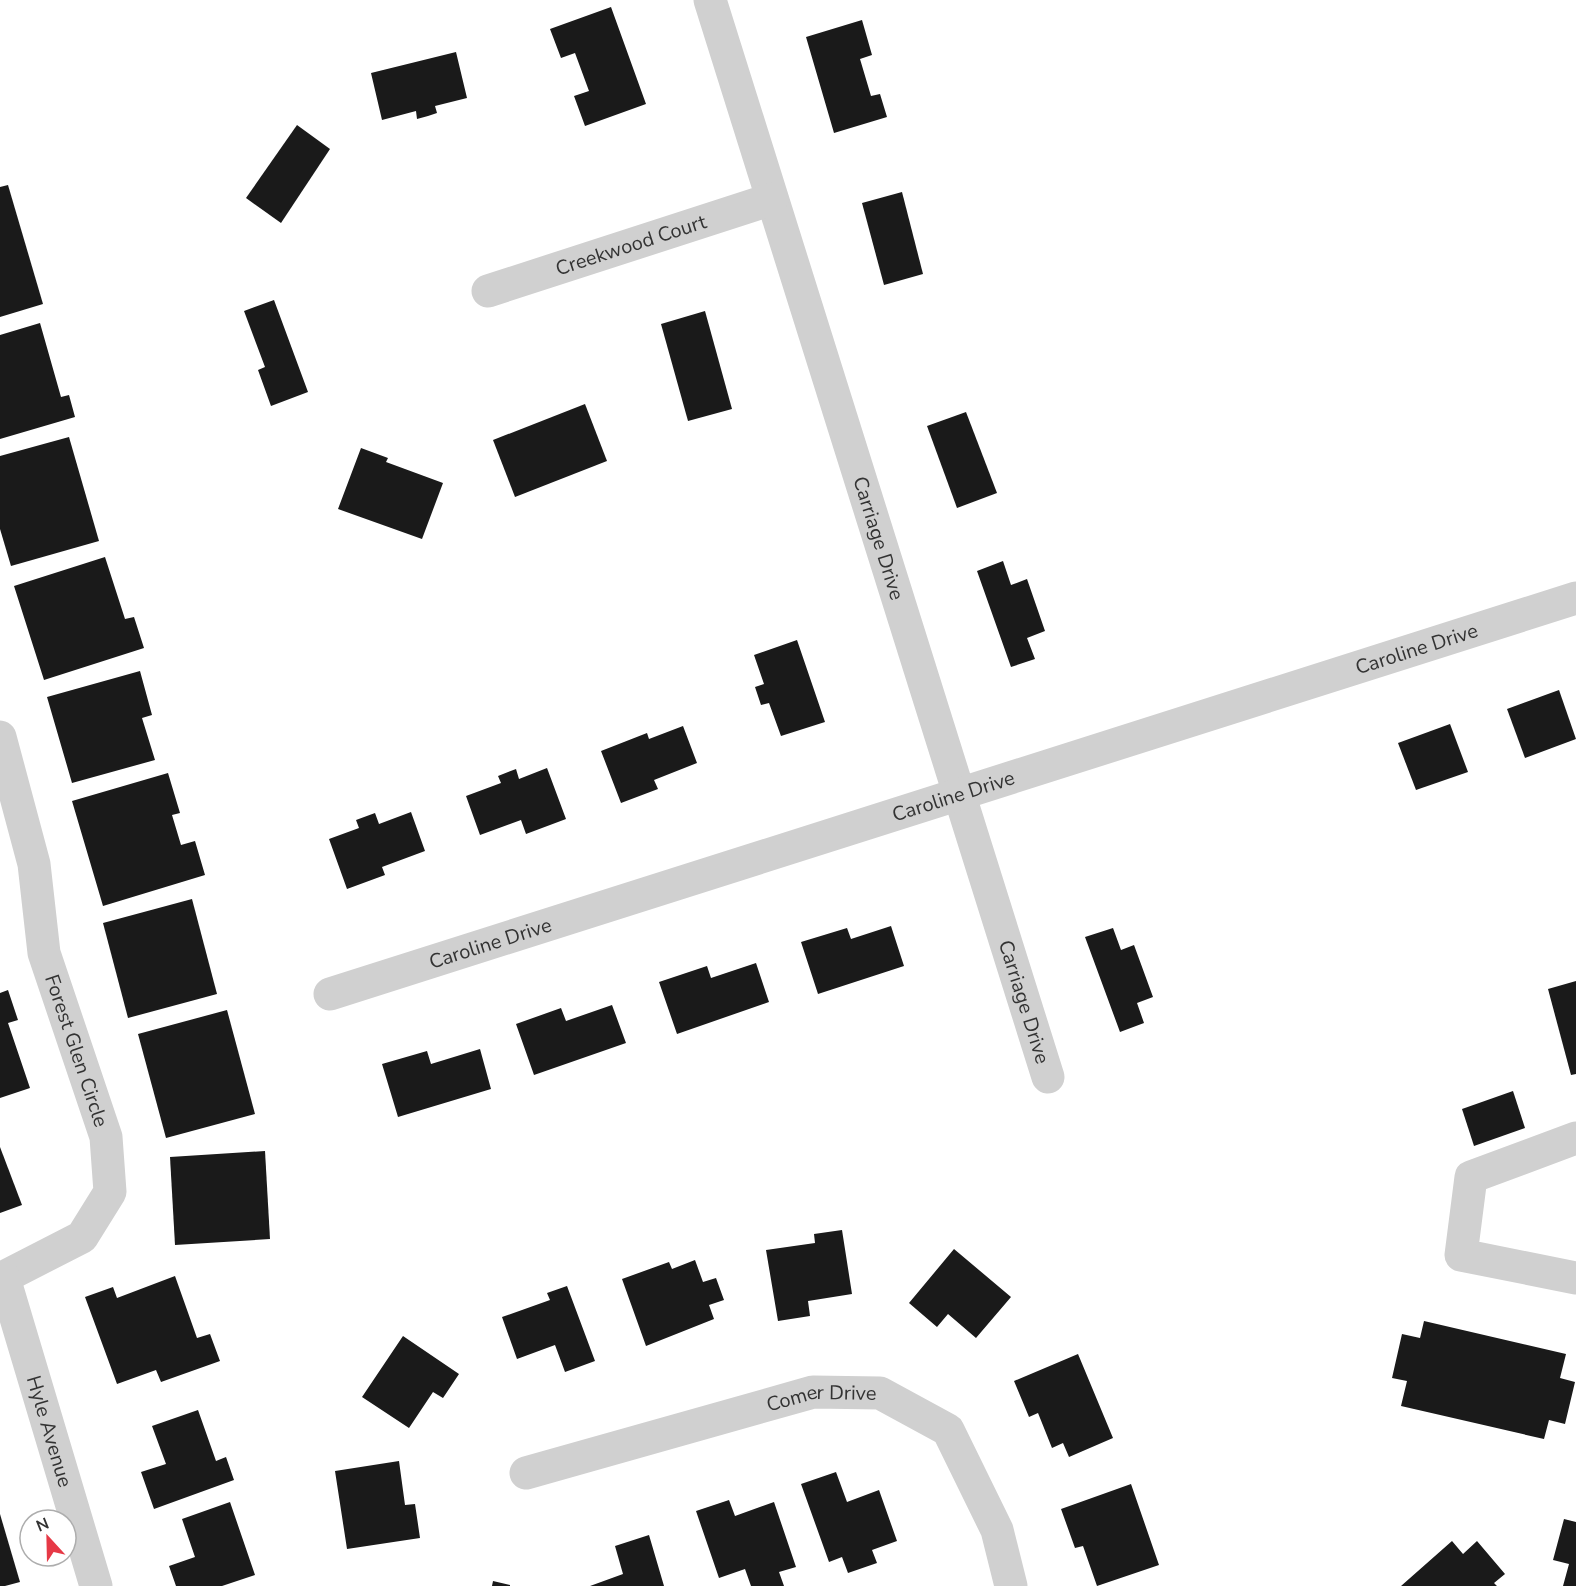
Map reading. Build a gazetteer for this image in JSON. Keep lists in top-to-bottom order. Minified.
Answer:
{"streets":{"street":["Creekwood Court","Carriage Drive","Caroline Drive","Forest Glen Circle","Comer Drive","Hyle Avenue"]},"crossings":[["Creekwood Court","Carriage Drive"],["Carriage Drive","Caroline Drive"],["Forest Glen Circle","Hyle Avenue"]],"north":"top"}
